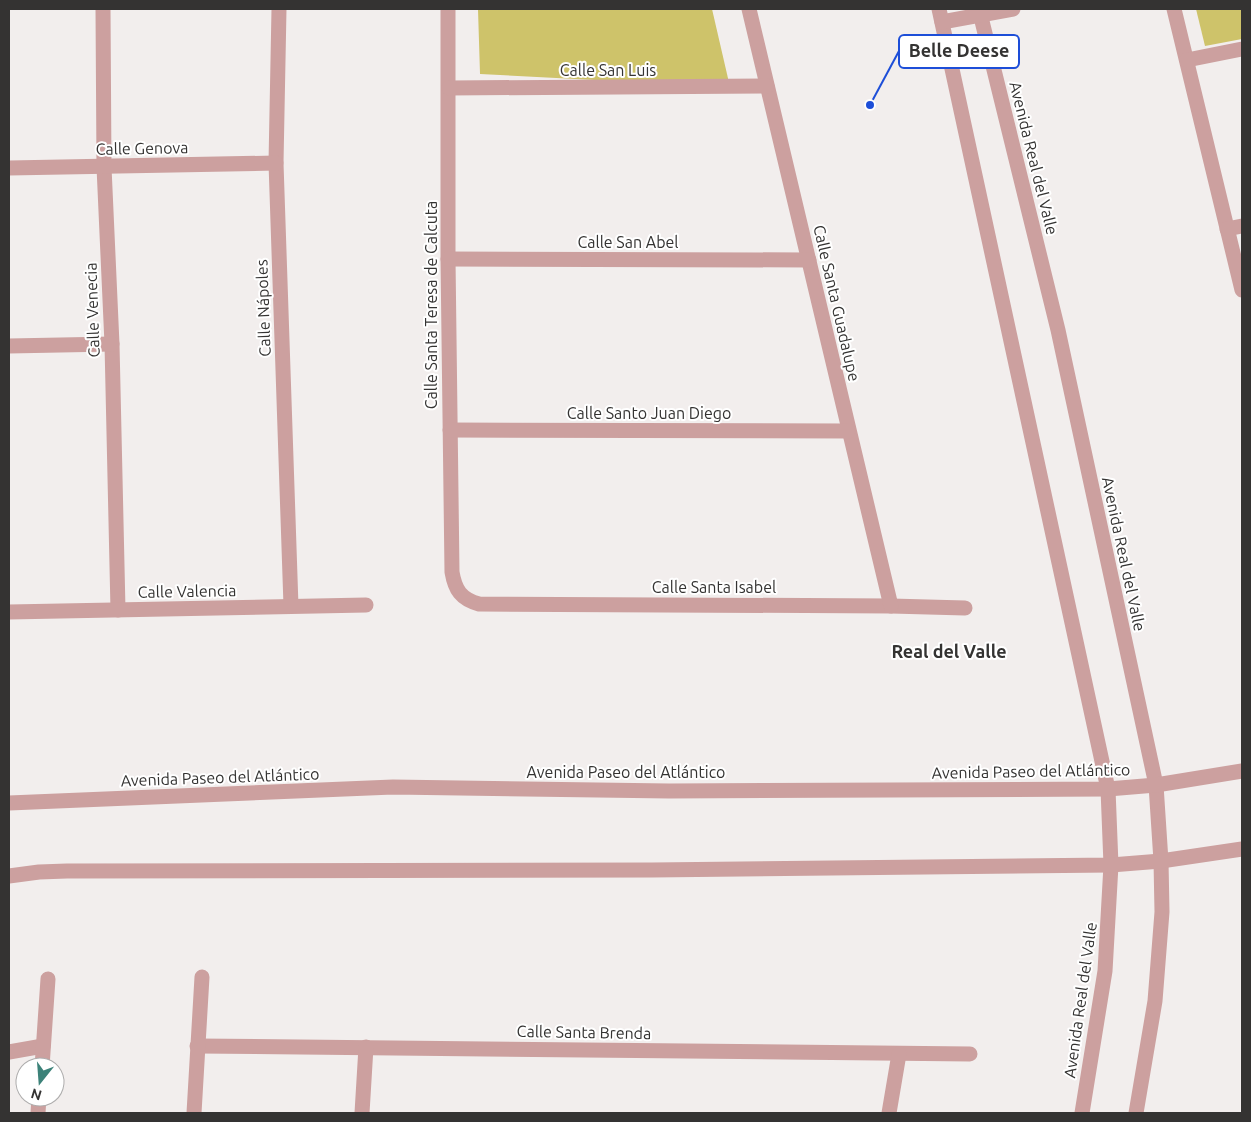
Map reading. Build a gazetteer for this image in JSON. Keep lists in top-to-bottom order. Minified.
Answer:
{"streets":{"street":["Calle San Luis","Calle Genova","Avenida Real del Valle","Calle San Abel","Calle Santa Guadalupe","Calle Santa Teresa de Calcuta","Calle Nápoles","Calle Venecia","Calle Santo Juan Diego","Calle Santa Isabel","Calle Valencia","Avenida Paseo del Atlántico","Calle Santa Brenda"]},"crossings":[["Calle San Luis","Calle Santa Guadalupe"],["Calle San Luis","Calle Santa Teresa de Calcuta"],["Calle Genova","Calle Nápoles"],["Calle Genova","Calle Venecia"],["Avenida Real del Valle","Avenida Paseo del Atlántico"],["Calle San Abel","Calle Santa Guadalupe"],["Calle San Abel","Calle Santa Teresa de Calcuta"],["Calle Santa Guadalupe","Calle Santo Juan Diego"],["Calle Santa Guadalupe","Calle Santa Isabel"],["Calle Santa Teresa de Calcuta","Calle Santo Juan Diego"],["Calle Santa Teresa de Calcuta","Calle Santa Isabel"],["Calle Nápoles","Calle Valencia"],["Calle Venecia","Calle Valencia"]],"districts":["Real del Valle"],"places":["Belle Deese"],"north":"bottom"}
